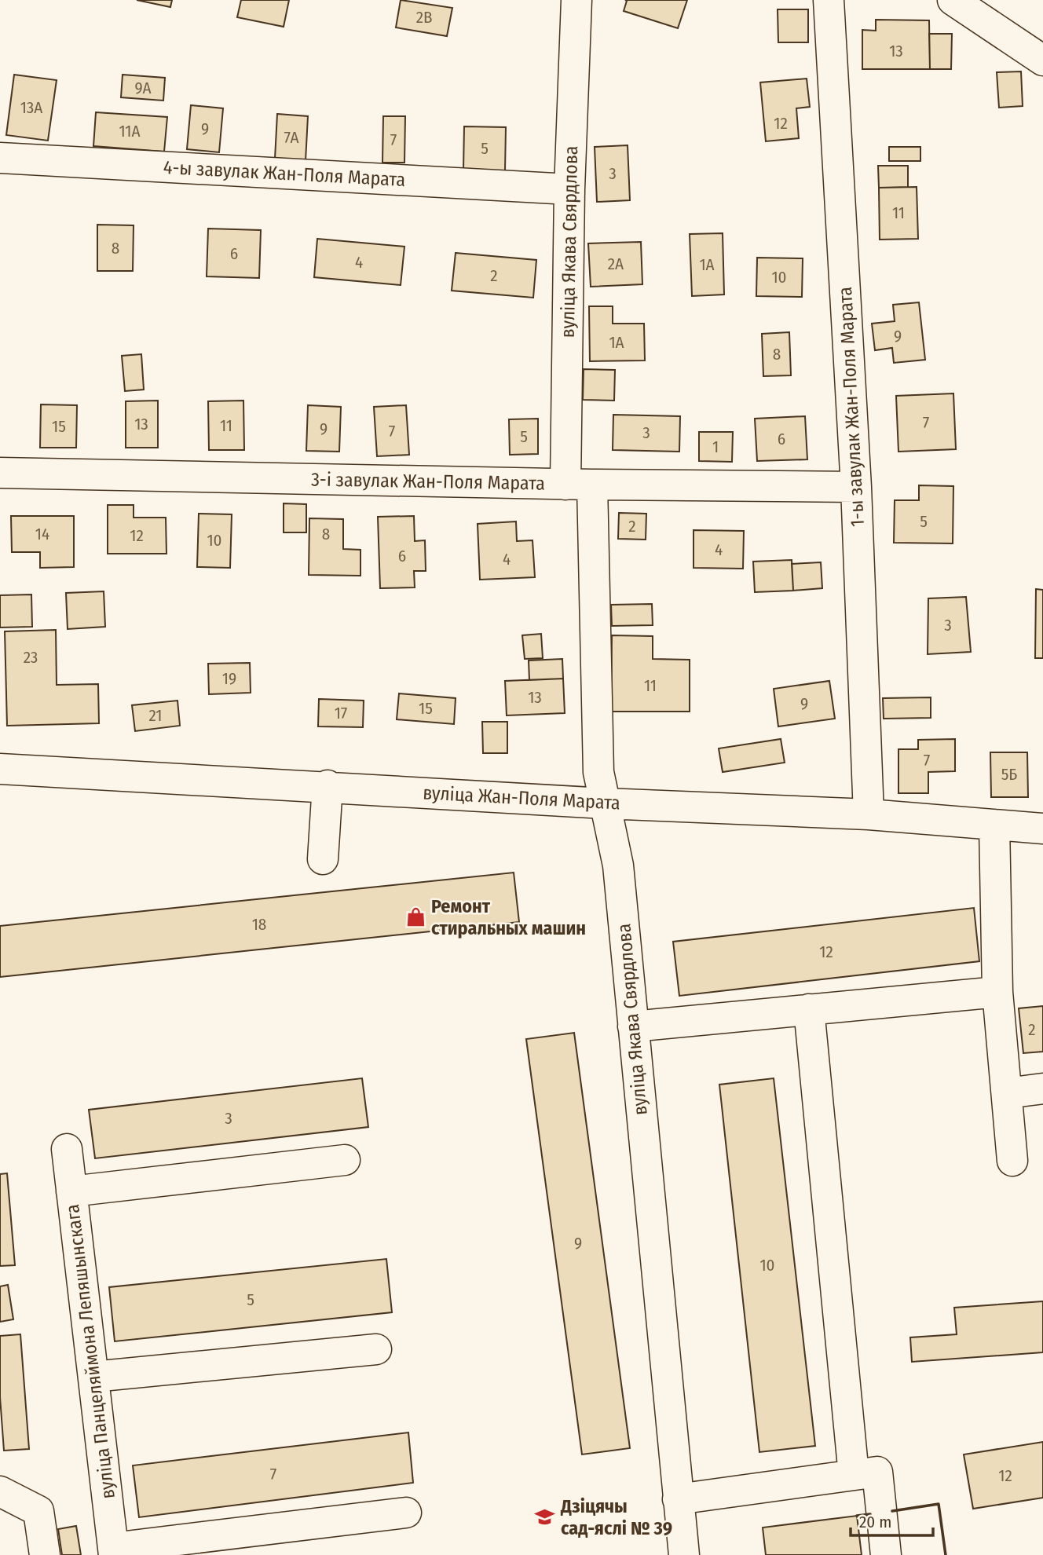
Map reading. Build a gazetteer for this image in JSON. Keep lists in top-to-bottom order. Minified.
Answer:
{"streets":{"street":["4-ы завулак Жан-Поля Марата","вуліца Якава Свярдлова","1-ы завулак Жан-Поля Марата","3-і завулак Жан-Поля Марата","вуліца Жан-Поля Марата","вуліца Панцеляймона Лепяшынскага"]},"crossings":[["4-ы завулак Жан-Поля Марата","вуліца Якава Свярдлова"],["вуліца Якава Свярдлова","3-і завулак Жан-Поля Марата"],["вуліца Якава Свярдлова","вуліца Жан-Поля Марата"],["1-ы завулак Жан-Поля Марата","3-і завулак Жан-Поля Марата"],["1-ы завулак Жан-Поля Марата","вуліца Жан-Поля Марата"]],"places":{"shop":["Ремонт стиральных машин"],"school or university":["Дзіцячы сад-яслі № 39"]},"house_numbers":["2В","13","9А","13А","12","9","11А","7А","7","5","3","11","8","6","4","2А","1А","2","10","9","1А","8","7","13","11","15","9","7","3","5","6","1","5","2","14","8","12","10","4","6","4","3","23","19","11","13","9","15","17","21","7","5Б","18","12","2","3","9","10","5","7","12"],"scale_bar":"20 m"}
